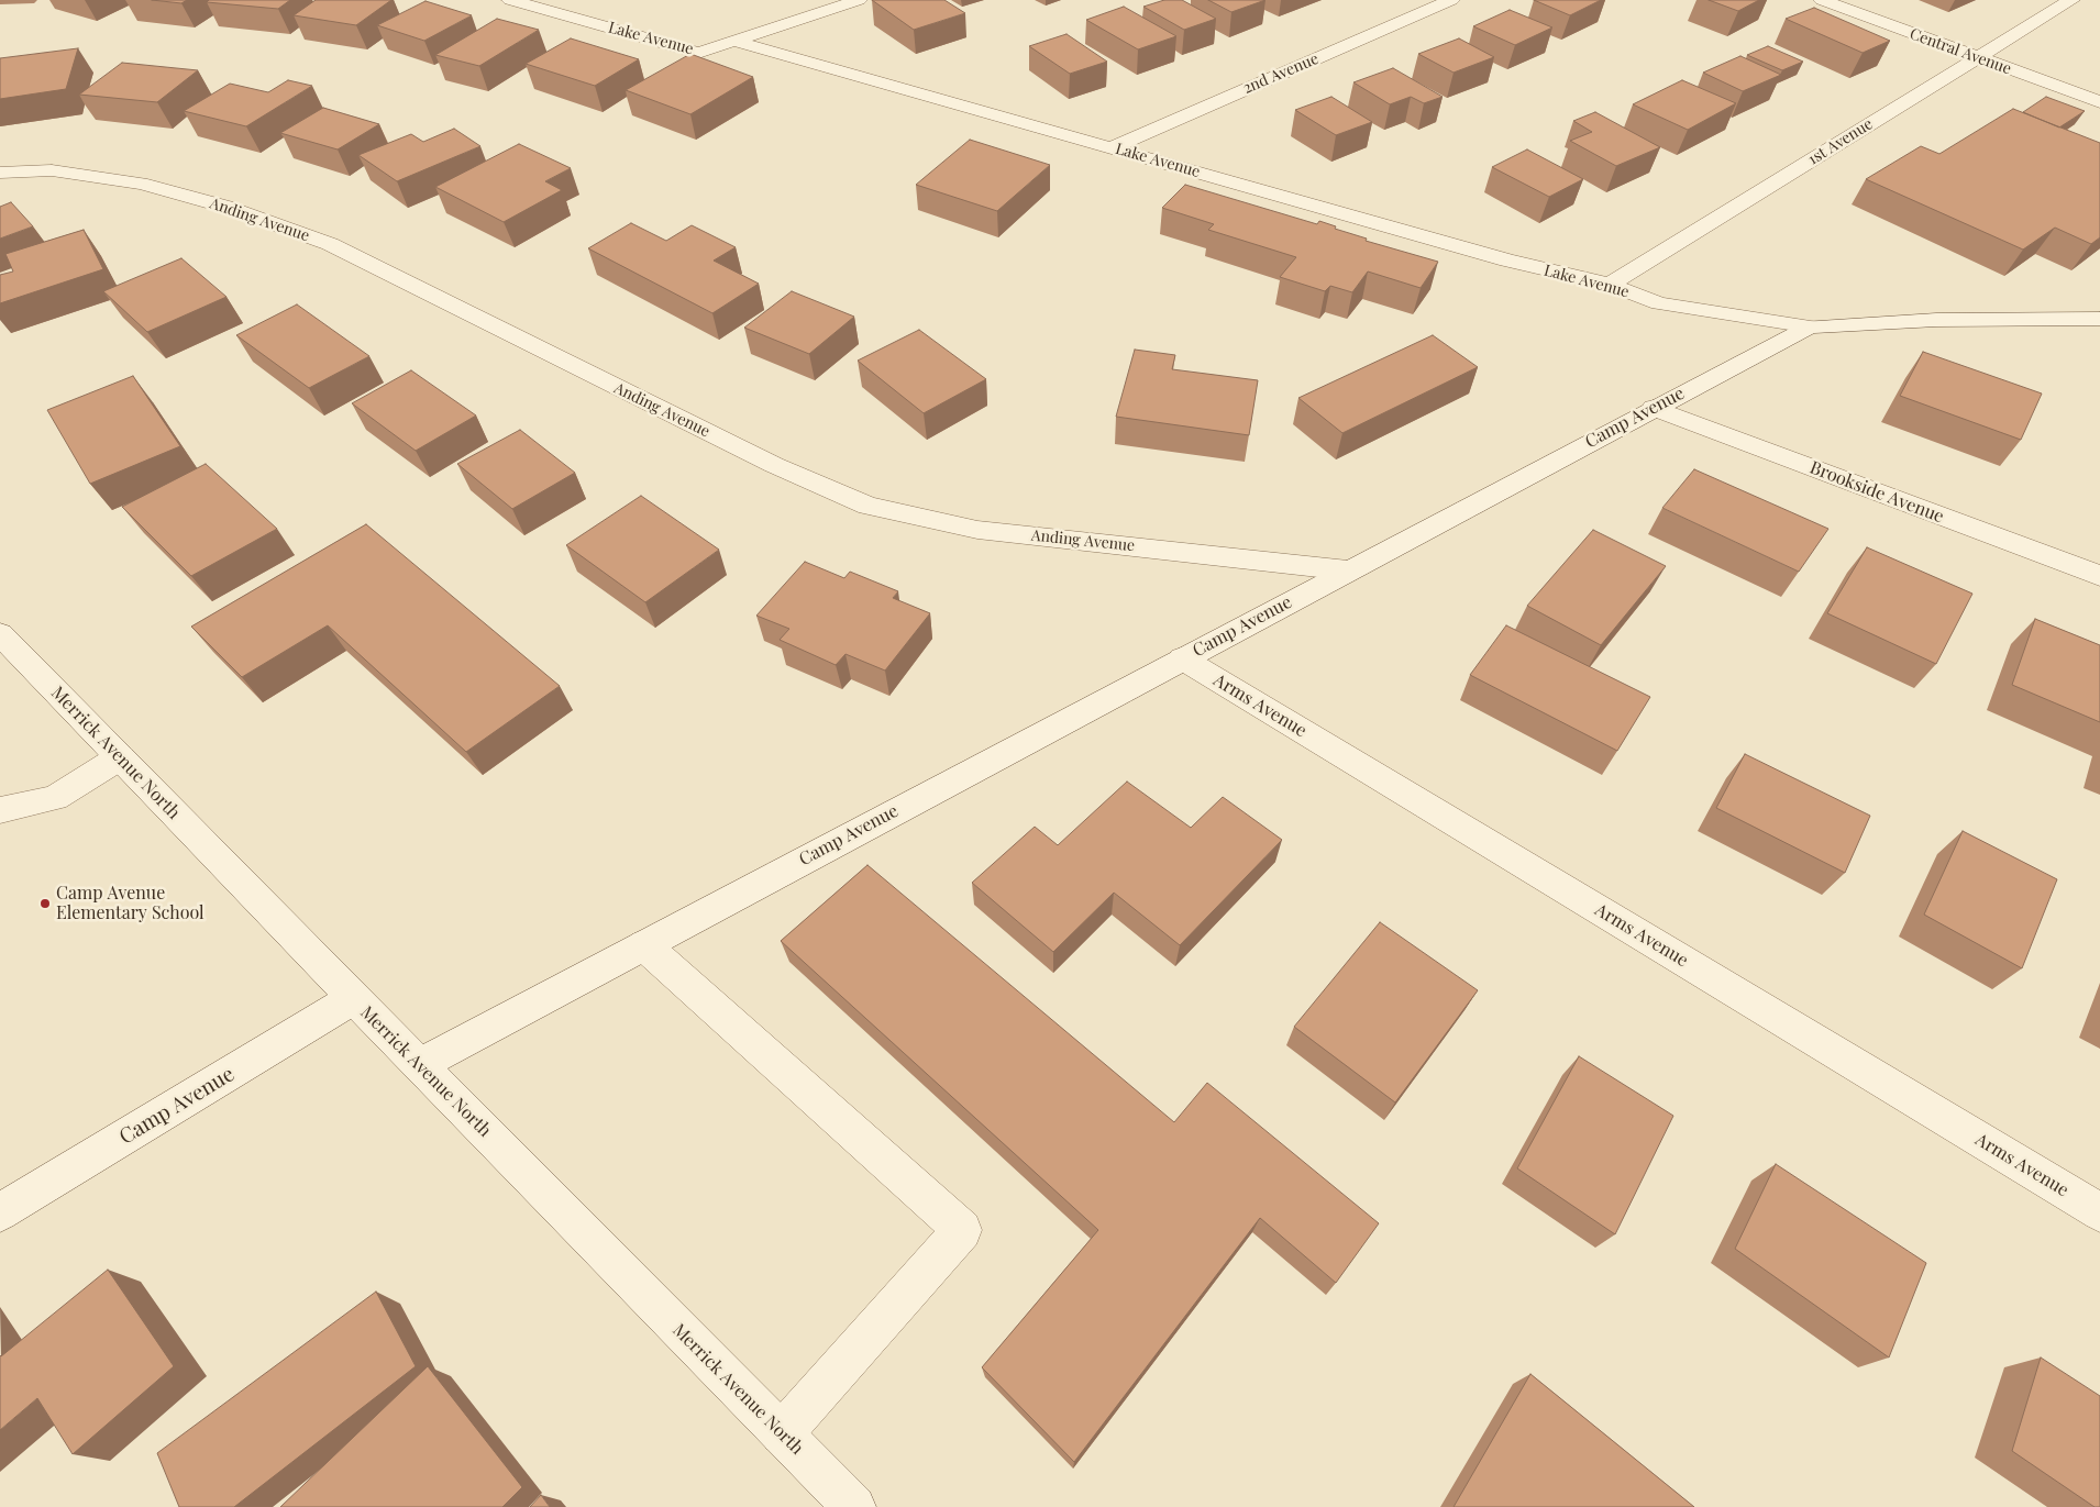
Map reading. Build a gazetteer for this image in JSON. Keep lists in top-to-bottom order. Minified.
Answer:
{"streets":{"street":["Lake Avenue","Central Avenue","2nd Avenue","1st Avenue","Anding Avenue","Camp Avenue","Brookside Avenue","Arms Avenue","Merrick Avenue North"]},"crossings":[["Lake Avenue","2nd Avenue"],["Lake Avenue","1st Avenue"],["Lake Avenue","Camp Avenue"],["Central Avenue","1st Avenue"],["Anding Avenue","Camp Avenue"],["Camp Avenue","Brookside Avenue"],["Camp Avenue","Arms Avenue"],["Camp Avenue","Merrick Avenue North"]],"places":["Camp Avenue Elementary School"]}
